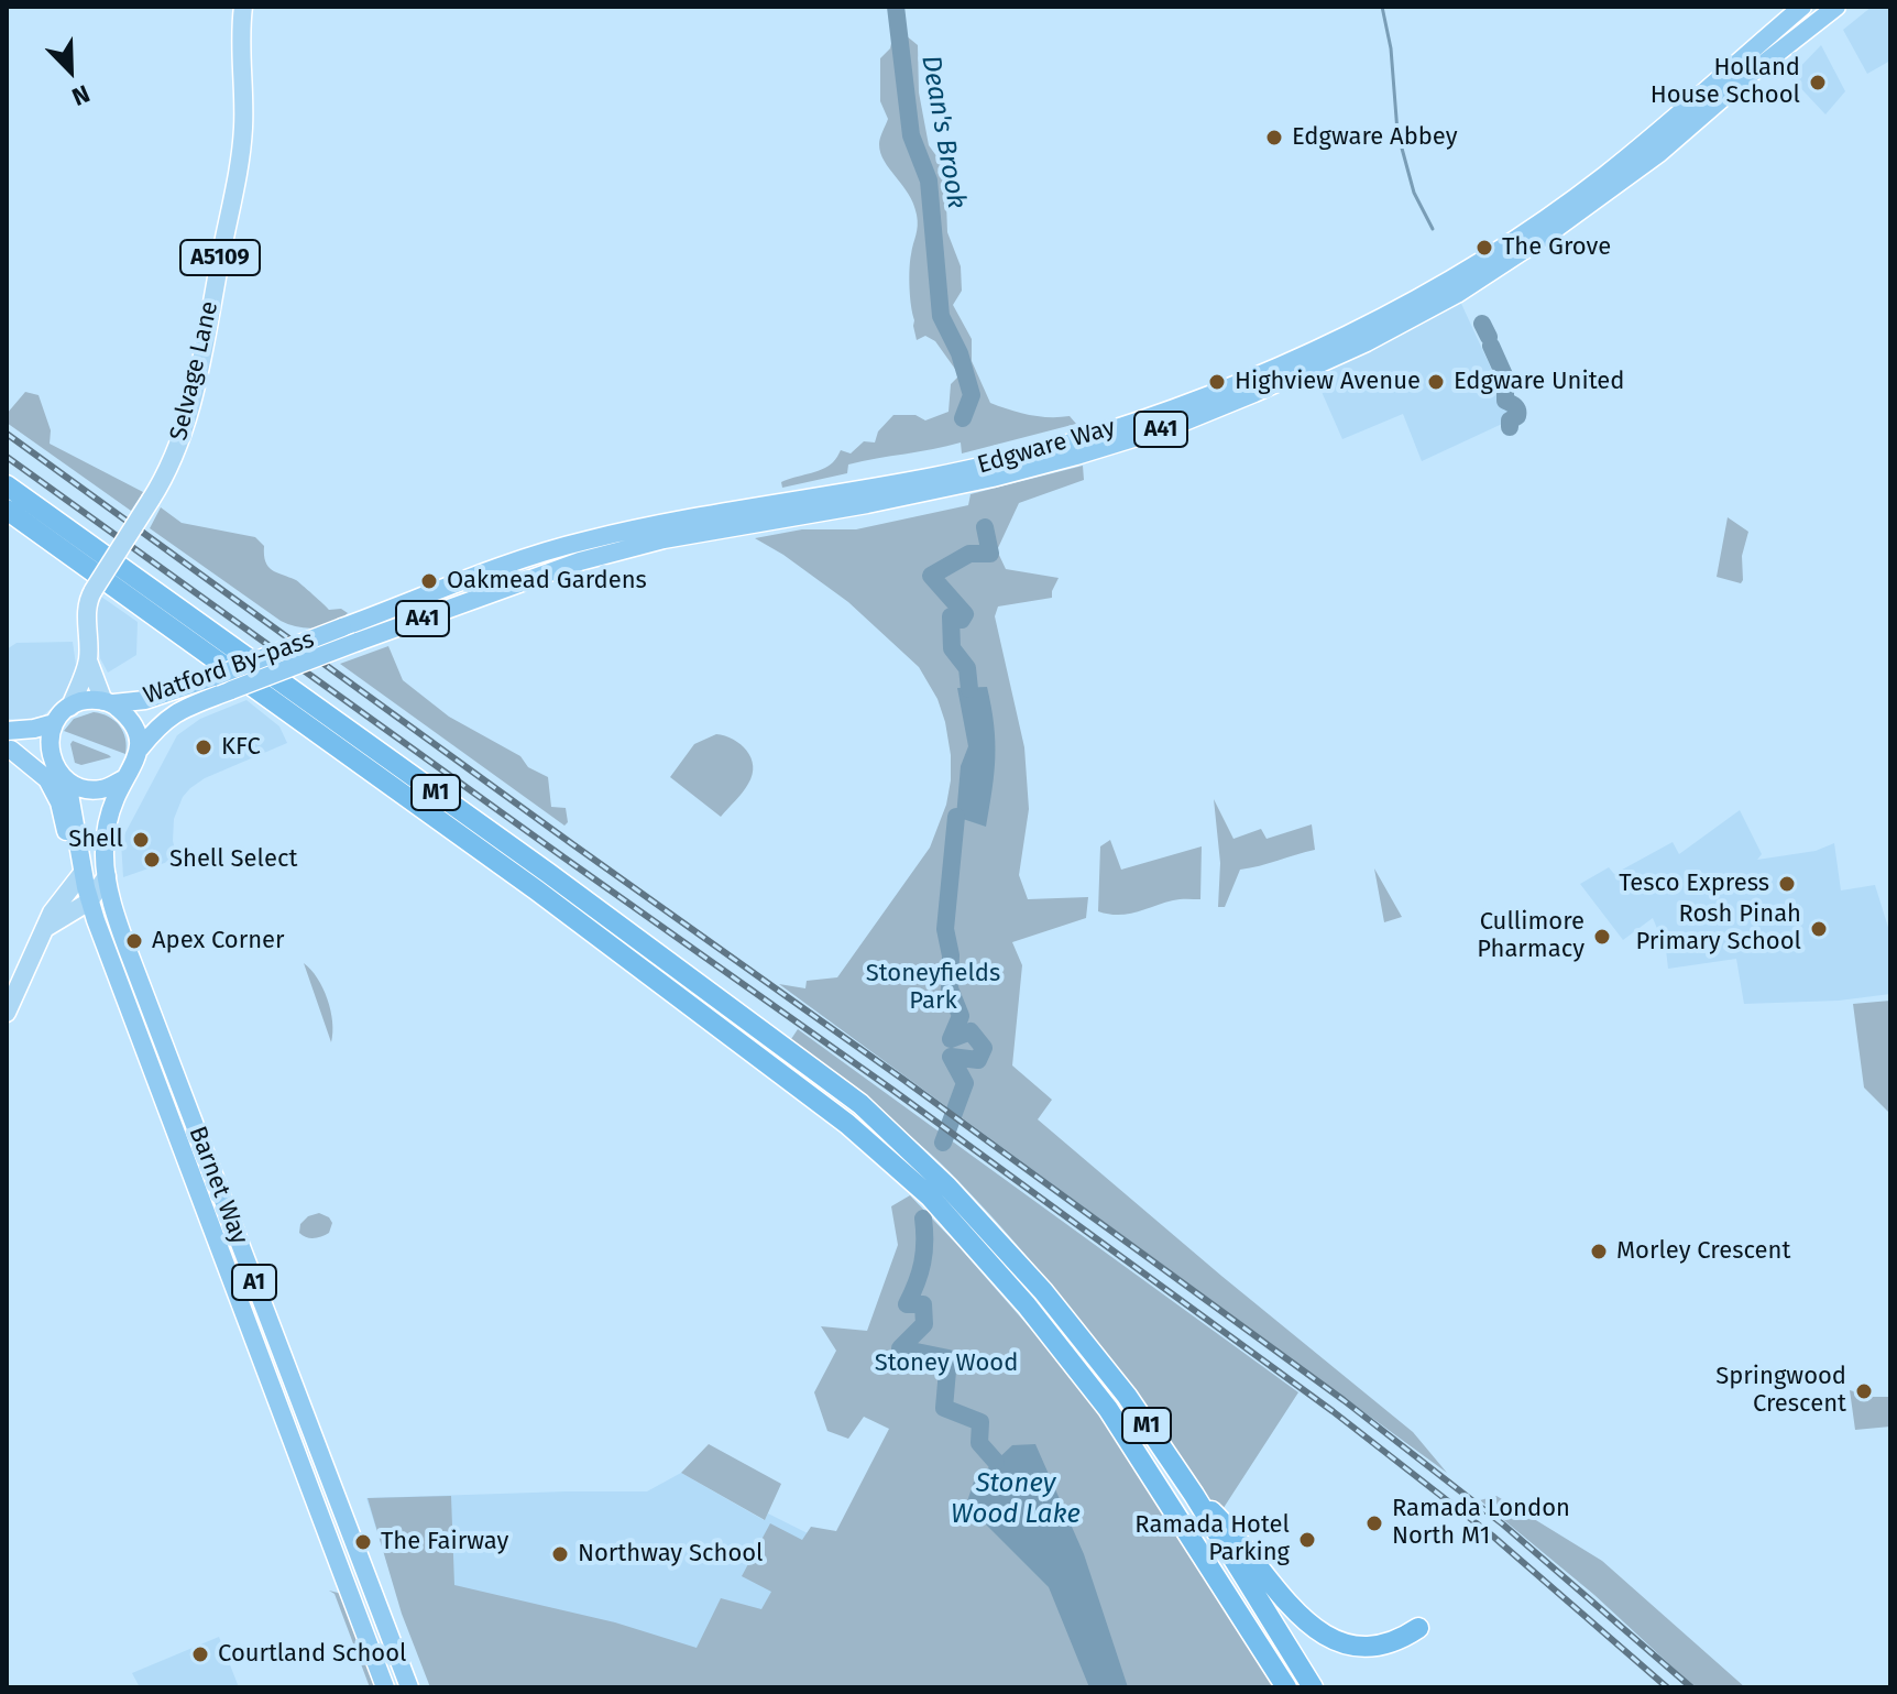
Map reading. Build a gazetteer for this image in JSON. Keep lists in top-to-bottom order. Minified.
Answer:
{"streets":{"highway":["A41","Edgware Way","Watford By-pass","M1","Barnet Way","A1"],"main road":["A5109","Selvage Lane"]},"crossings":[["Selvage Lane","Watford By-pass"],["Selvage Lane","Barnet Way"],["Selvage Lane","A1"],["Edgware Way","Watford By-pass"],["Watford By-pass","Barnet Way"],["Watford By-pass","A1"],["Barnet Way","A1"]],"water":["Dean's Brook","Stoney Wood Lake"],"parks":["Stoneyfields Park","Stoney Wood"],"places":["Holland House School","Edgware Abbey","The Grove","Highview Avenue","Edgware United","Oakmead Gardens","KFC","Shell","Shell Select","Tesco Express","Rosh Pinah Primary School","Cullimore Pharmacy","Apex Corner","Morley Crescent","Springwood Crescent","Ramada London North M1","Ramada Hotel Parking","The Fairway","Northway School","Courtland School"],"north":"bottom right"}
